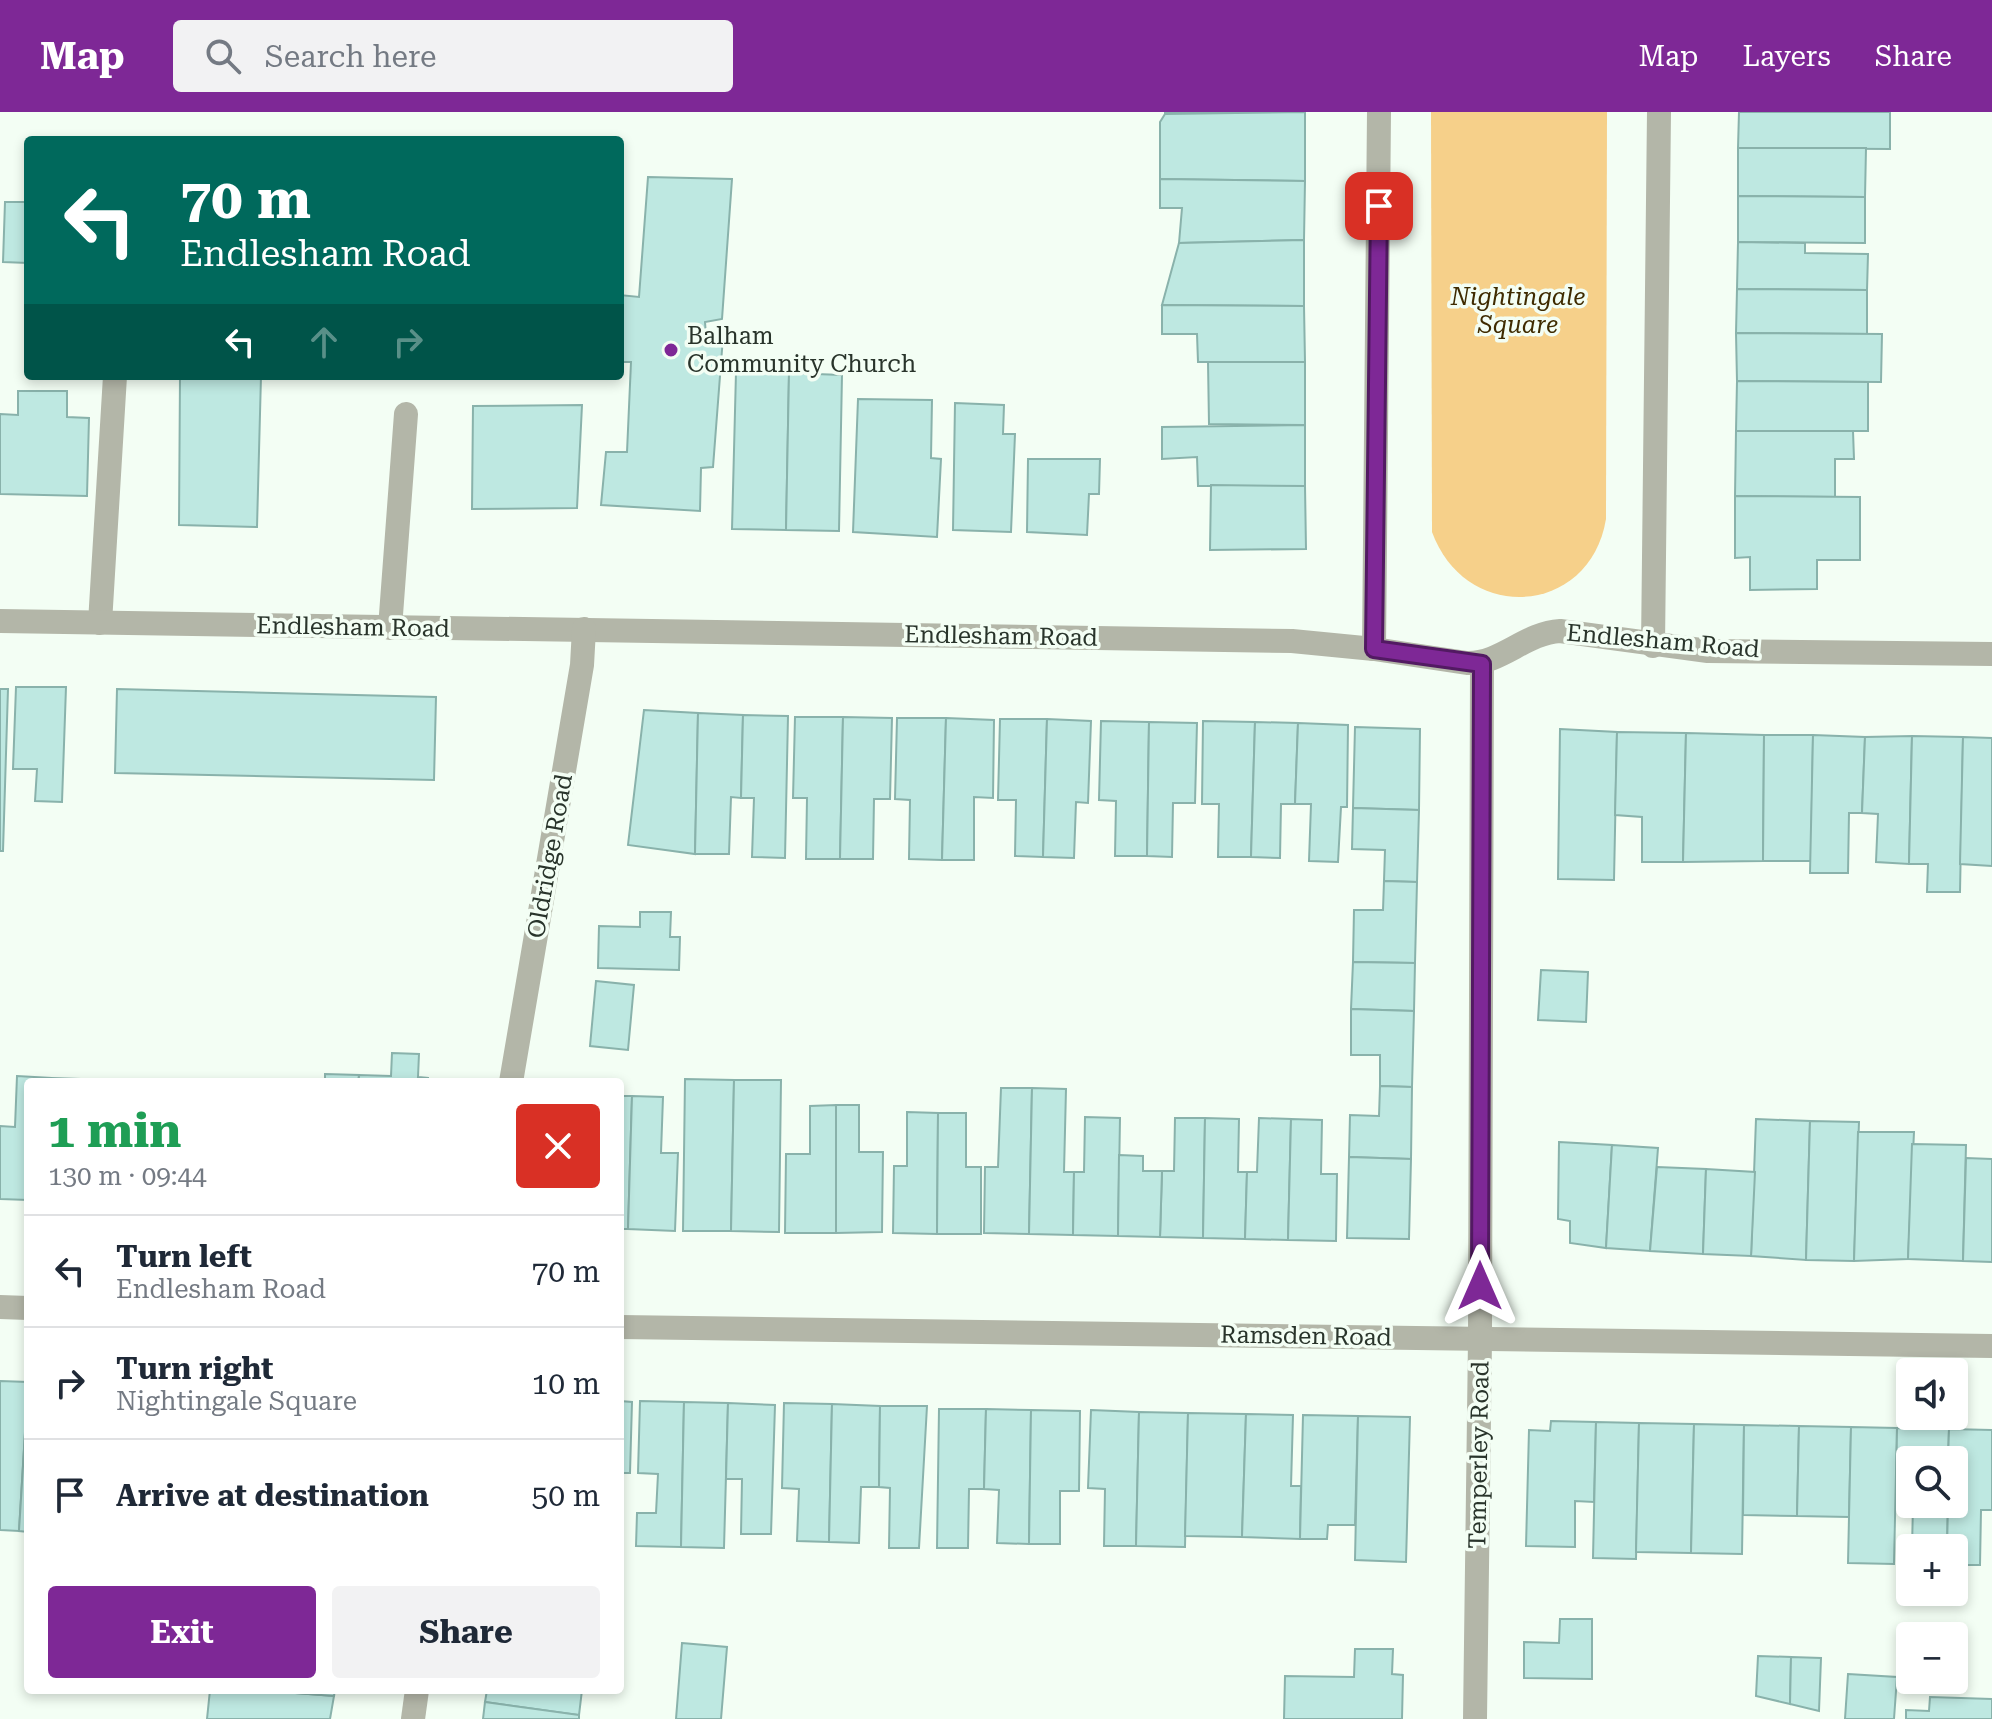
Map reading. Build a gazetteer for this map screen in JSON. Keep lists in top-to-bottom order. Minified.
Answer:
{"streets":{"street":["Endlesham Road","Oldridge Road","Ramsden Road","Temperley Road"]},"crossings":[["Endlesham Road","Oldridge Road"],["Endlesham Road","Temperley Road"],["Ramsden Road","Temperley Road"]],"parks":["Nightingale Square"],"places":["Balham Community Church"],"page":{"header":"Map","search":"Search here","nav":["Map","Layers","Share"],"turn":["70 m","Endlesham Road"],"heading":["1 min","130 m · 09:44"],"list":[{"name":"Turn left","note":"Endlesham Road","value":"70 m"},{"name":"Turn right","note":"Nightingale Square","value":"10 m"},{"name":"Arrive at destination","value":"50 m"}],"map_buttons":["+","−"],"buttons":["Exit","Share"]}}
